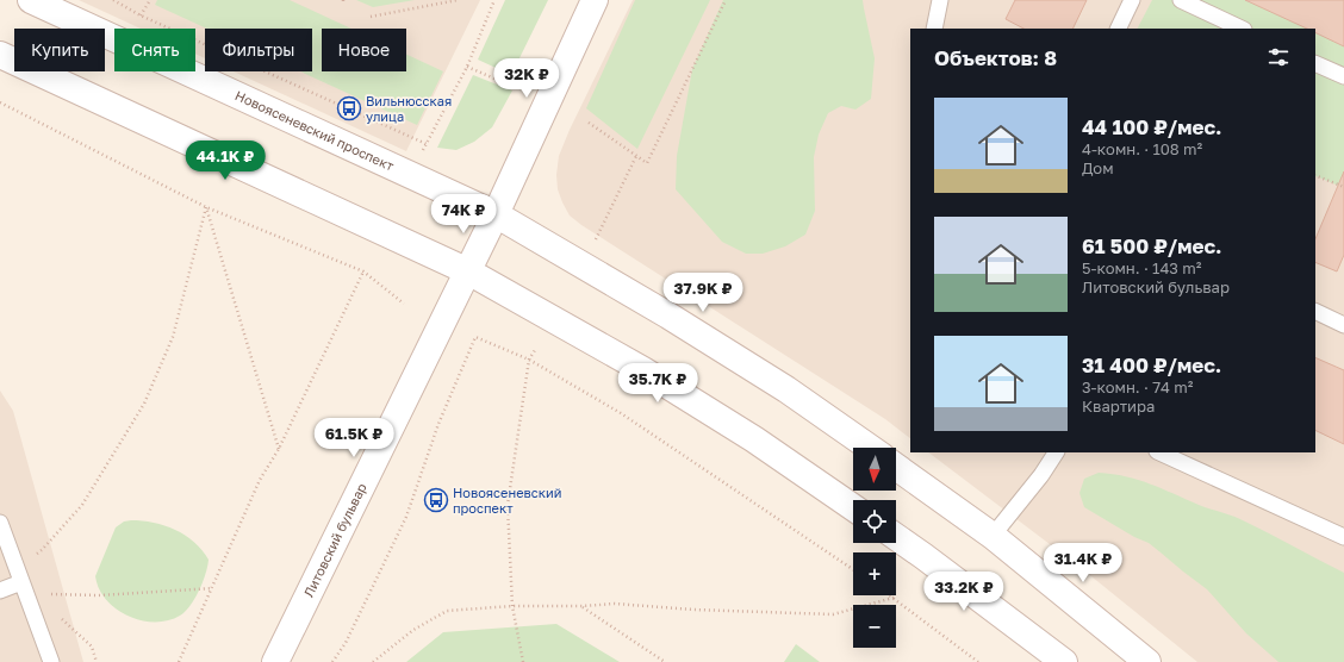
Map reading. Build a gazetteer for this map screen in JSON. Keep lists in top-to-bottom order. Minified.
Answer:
{"streets":{"main road":["Новоясеневский проспект","Литовский бульвар"]},"crossings":[["Новоясеневский проспект","Литовский бульвар"]],"places":{"bus stop":["Вильнюсская улица","Новоясеневский проспект"]},"north":"bottom","page":{"chip":["Купить","Снять","Фильтры","Новое"],"heading":"Объектов: 8","price":["32K ₽","44.1K ₽","74K ₽","37.9K ₽","35.7K ₽","61.5K ₽","31.4K ₽","33.2K ₽"],"list":[{"name":"44 100 ₽/мес.","note":"4-комн. · 108 m² · Дом"},{"name":"61 500 ₽/мес.","note":"5-комн. · 143 m² · Литовский бульвар"},{"name":"31 400 ₽/мес.","note":"3-комн. · 74 m² · Квартира"}],"map_buttons":["+","−"]}}
